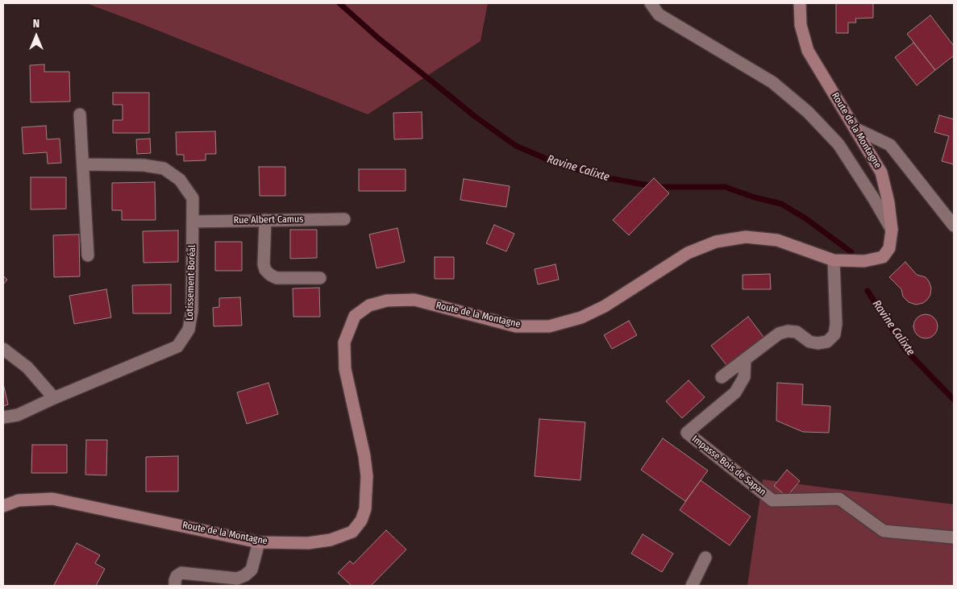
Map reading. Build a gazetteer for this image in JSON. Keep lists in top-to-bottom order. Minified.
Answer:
{"streets":{"main road":["Route de la Montagne"],"street":["Rue Albert Camus","Lotissement Boréal","Impasse Bois de Sapan"]},"crossings":[["Rue Albert Camus","Lotissement Boréal"]],"water":["Ravine Calixte"],"north":"top"}
